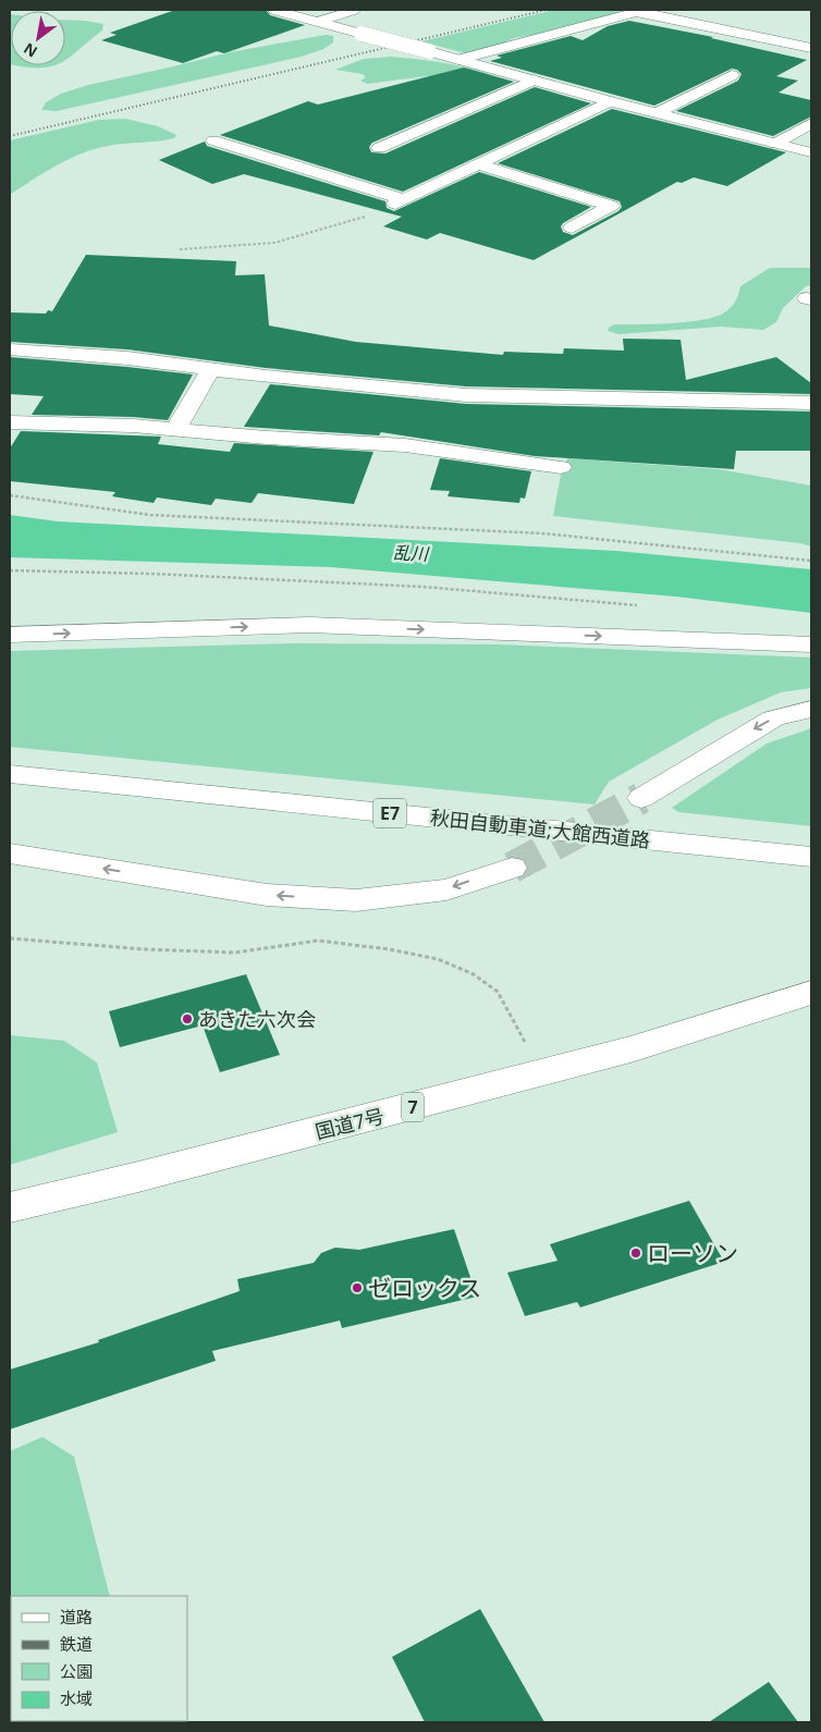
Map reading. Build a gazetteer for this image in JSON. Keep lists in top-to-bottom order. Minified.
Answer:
{"streets":{"main road":["E7","秋田自動車道;大館西道路","7","国道7号"]},"water":["乱川"],"places":["あきた六次会","ローソン","ゼロックス"],"legend":["道路","鉄道","公園","水域"],"north":"bottom left"}
